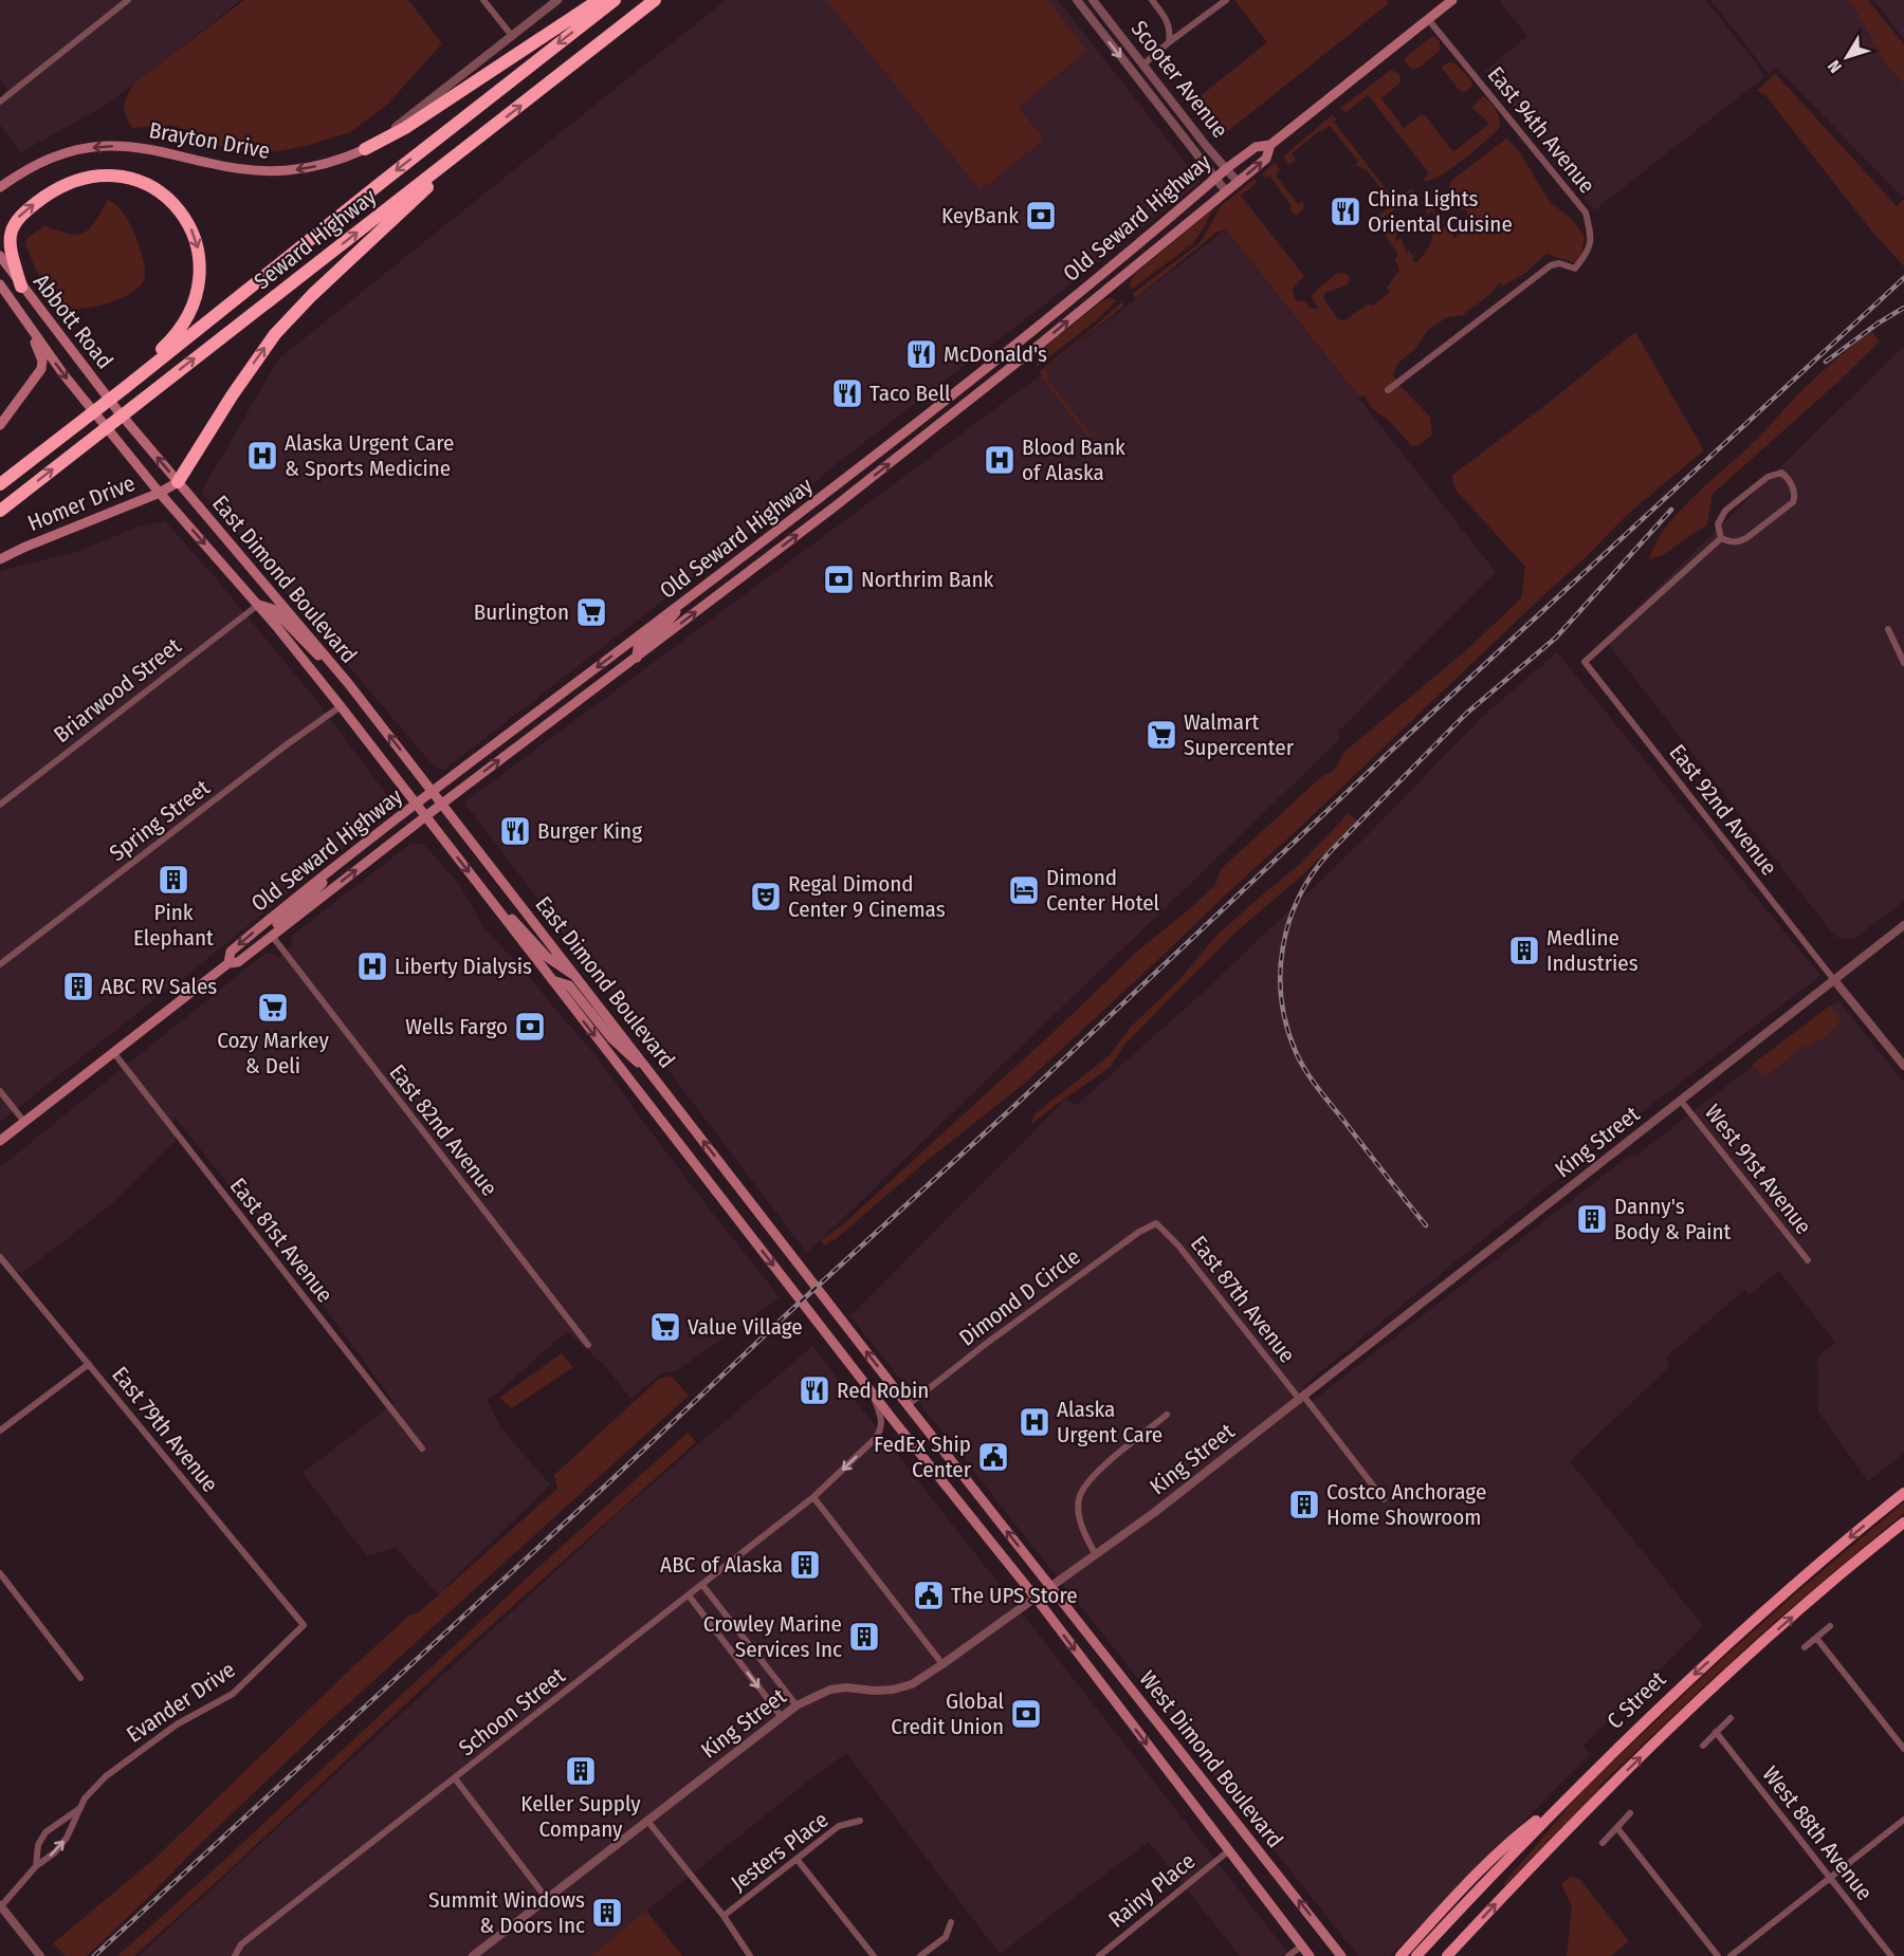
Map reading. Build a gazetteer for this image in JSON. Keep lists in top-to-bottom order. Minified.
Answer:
{"streets":{"highway":["Seward Highway"],"main road":["Brayton Drive","Old Seward Highway","Abbott Road","Homer Drive","East Dimond Boulevard","C Street","West Dimond Boulevard"],"street":["Scooter Avenue","East 94th Avenue","Briarwood Street","East 92nd Avenue","Spring Street","East 82nd Avenue","King Street","West 91st Avenue","East 81st Avenue","Dimond D Circle","East 87th Avenue","East 79th Avenue","Evander Drive","Schoon Street","West 88th Avenue","Jesters Place","Rainy Place"]},"crossings":[["Scooter Avenue","Old Seward Highway"],["East 94th Avenue","Old Seward Highway"],["Old Seward Highway","East Dimond Boulevard"],["Old Seward Highway","East 82nd Avenue"],["Old Seward Highway","East 81st Avenue"],["Abbott Road","East Dimond Boulevard"],["Homer Drive","East Dimond Boulevard"],["East Dimond Boulevard","Briarwood Street"],["East Dimond Boulevard","Spring Street"],["East Dimond Boulevard","King Street"],["East Dimond Boulevard","Dimond D Circle"],["East Dimond Boulevard","Schoon Street"],["East Dimond Boulevard","West Dimond Boulevard"],["East 92nd Avenue","King Street"],["King Street","West 91st Avenue"],["King Street","East 87th Avenue"],["King Street","West Dimond Boulevard"],["Dimond D Circle","East 87th Avenue"],["East 79th Avenue","Evander Drive"],["West Dimond Boulevard","Rainy Place"]],"one_way":["Brayton Drive"],"places":{"restaurant":["China Lights Oriental Cuisine","McDonald's","Taco Bell","Burger King","Red Robin"],"bank":["KeyBank","Northrim Bank","Wells Fargo","Global Credit Union"],"hospital":["Alaska Urgent Care & Sports Medicine","Blood Bank of Alaska","Liberty Dialysis","Alaska Urgent Care"],"supermarket":["Burlington","Walmart Supercenter","Cozy Markey & Deli","Value Village"],"building":["Pink Elephant","Medline Industries","ABC RV Sales","Danny's Body & Paint","Costco Anchorage Home Showroom","ABC of Alaska","Crowley Marine Services Inc","Keller Supply Company","Summit Windows & Doors Inc"],"hotel":["Dimond Center Hotel"],"theatre":["Regal Dimond Center 9 Cinemas"],"public building":["FedEx Ship Center","The UPS Store"]},"north":"bottom left"}
